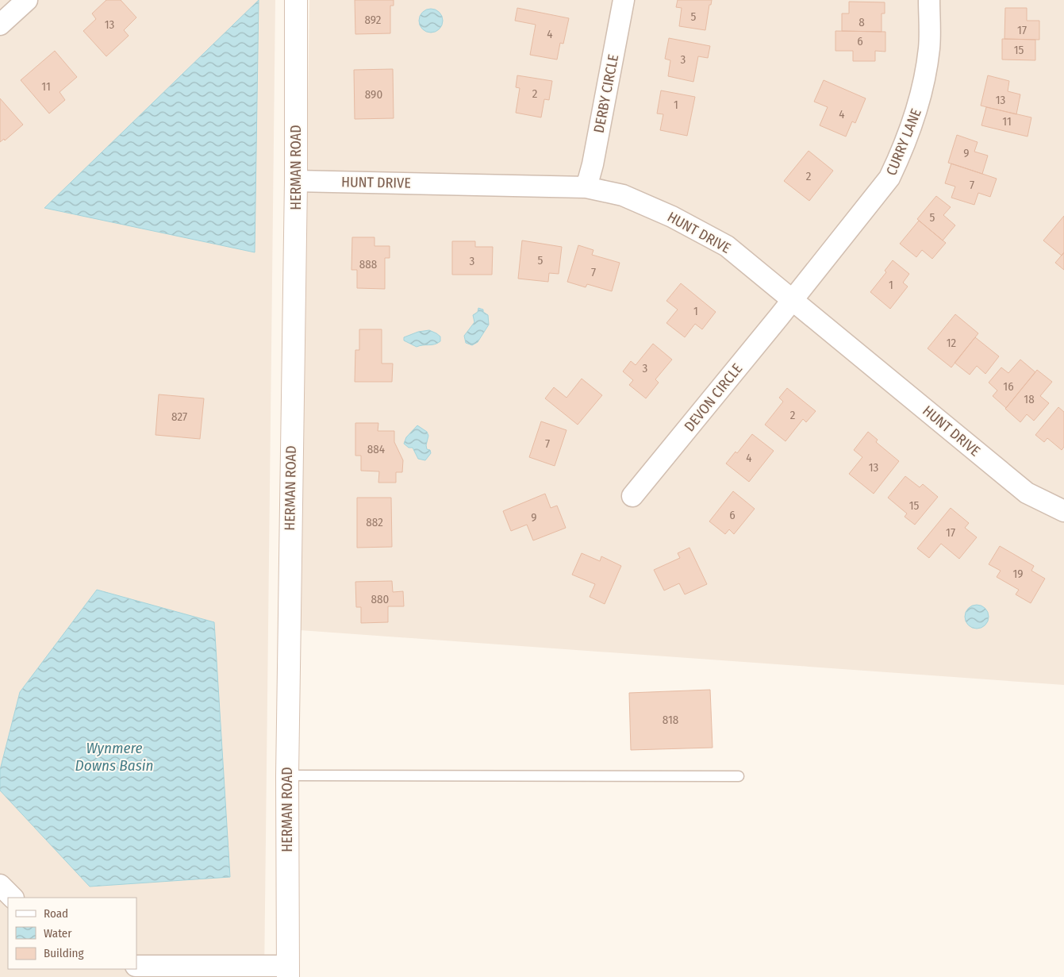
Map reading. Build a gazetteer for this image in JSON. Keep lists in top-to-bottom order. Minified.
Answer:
{"streets":{"street":["DERBY CIRCLE","CURRY LANE","HERMAN ROAD","HUNT DRIVE","DEVON CIRCLE"]},"crossings":[["DERBY CIRCLE","HUNT DRIVE"],["CURRY LANE","HUNT DRIVE"],["CURRY LANE","DEVON CIRCLE"],["HERMAN ROAD","HUNT DRIVE"],["HUNT DRIVE","DEVON CIRCLE"]],"water":["Wynmere Downs Basin"],"house_numbers":["5","892","8","13","17","4","6","15","3","11","2","890","13","1","4","11","9","2","7","5","5","3","888","7","1","1","12","3","16","18","2","827","7","884","4","13","15","6","9","882","17","19","880","818"],"legend":["Road","Water","Building"]}
